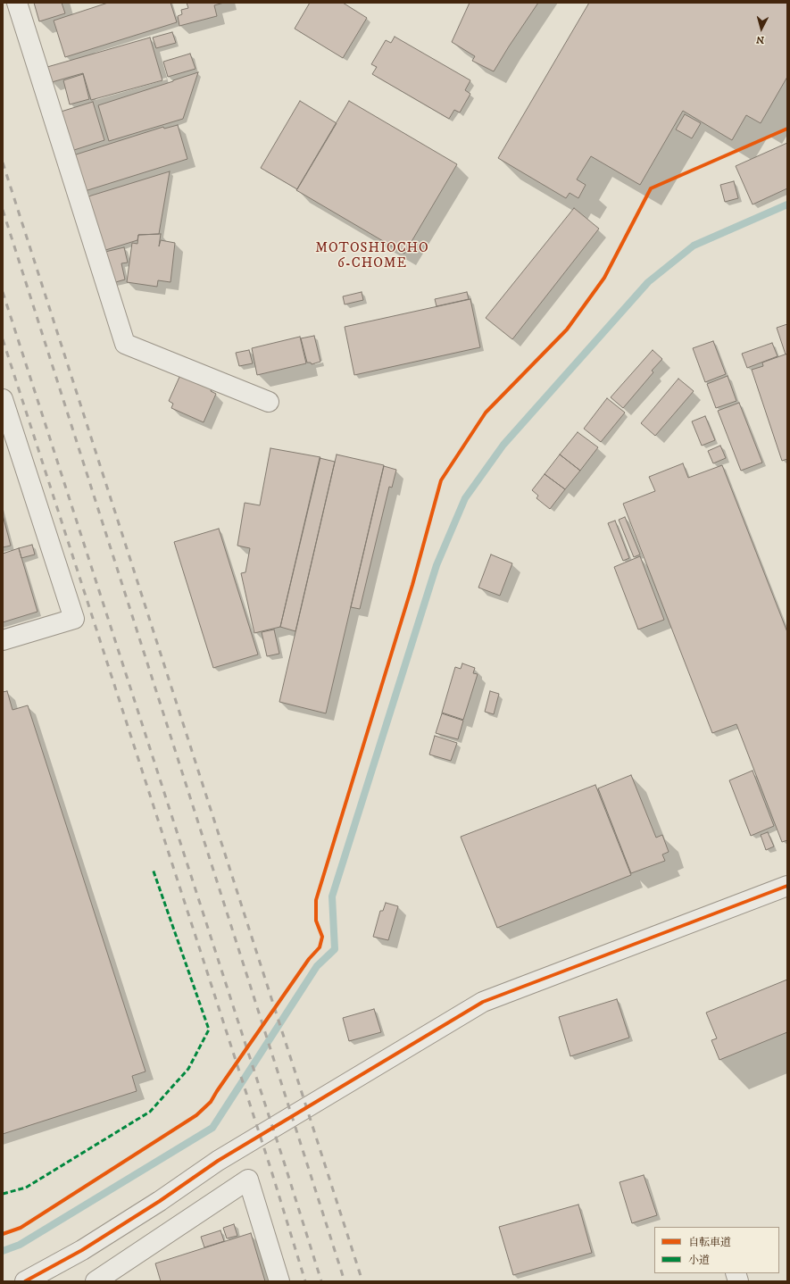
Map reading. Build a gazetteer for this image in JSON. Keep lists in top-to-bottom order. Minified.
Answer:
{"districts":["MOTOSHIOCHO 6-CHOME"],"legend":["自転車道","小道"],"north":"bottom"}
